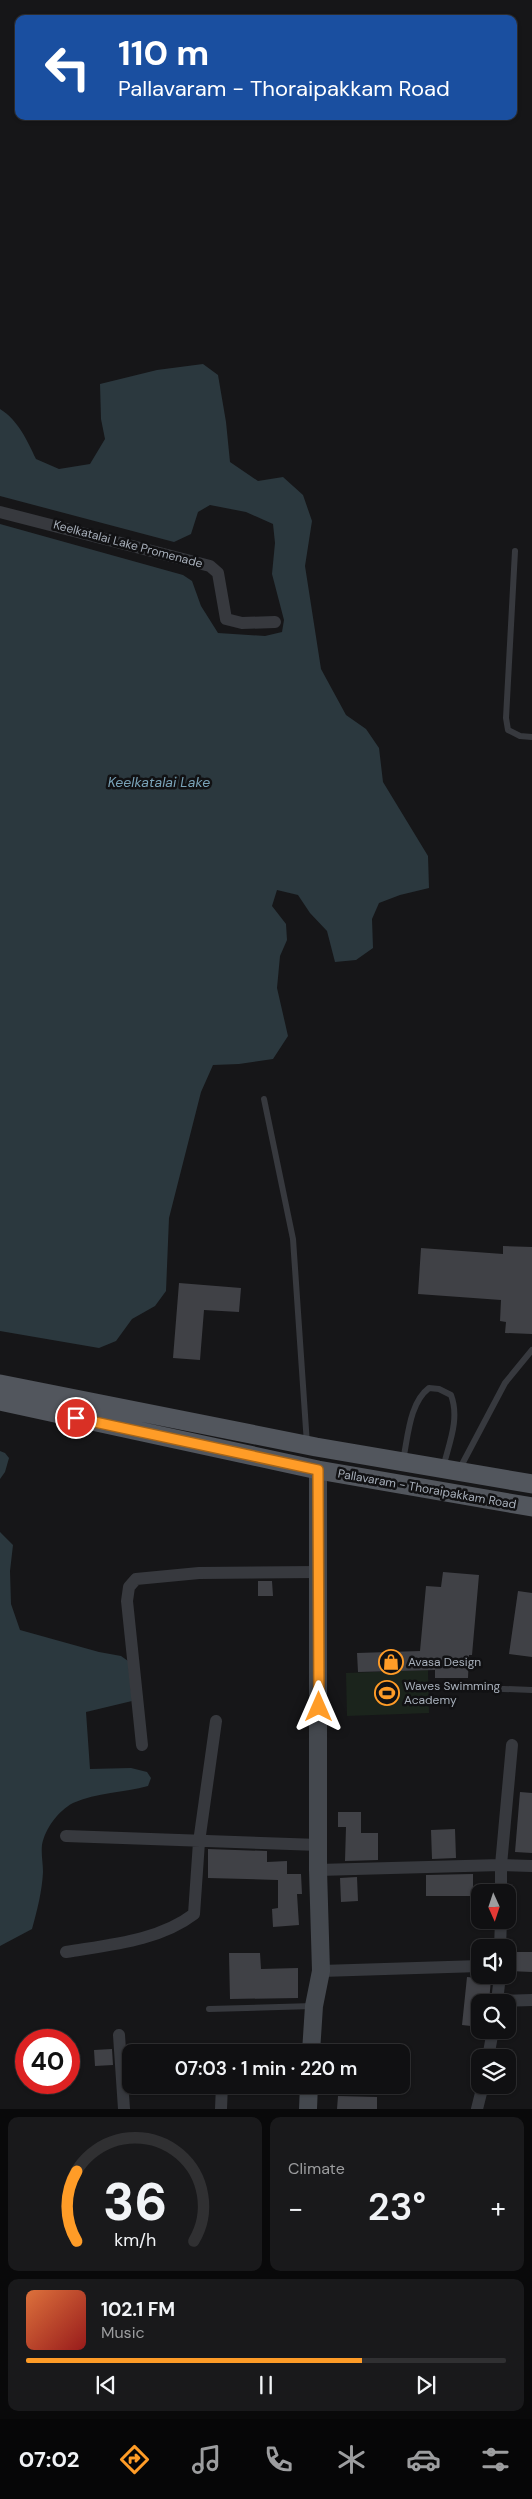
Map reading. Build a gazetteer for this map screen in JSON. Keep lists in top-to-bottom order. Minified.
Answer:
{"streets":{"main road":["Pallavaram - Thoraipakkam Road"],"street":["Keelkatalai Lake Promenade"]},"water":["Keelkatalai Lake"],"places":{"shop":["Avasa Design"],"sports":["Waves Swimming Academy"]},"north":"bottom","page":{"turn":["110 m","Pallavaram - Thoraipakkam Road"],"limit":"40","trip":"07:03 · 1 min · 220 m","tile":"Climate","heat":["−","23°","+"],"song":["102.1 FM","Music"],"tabs":"07:02","gauge":["36","km/h"]}}
